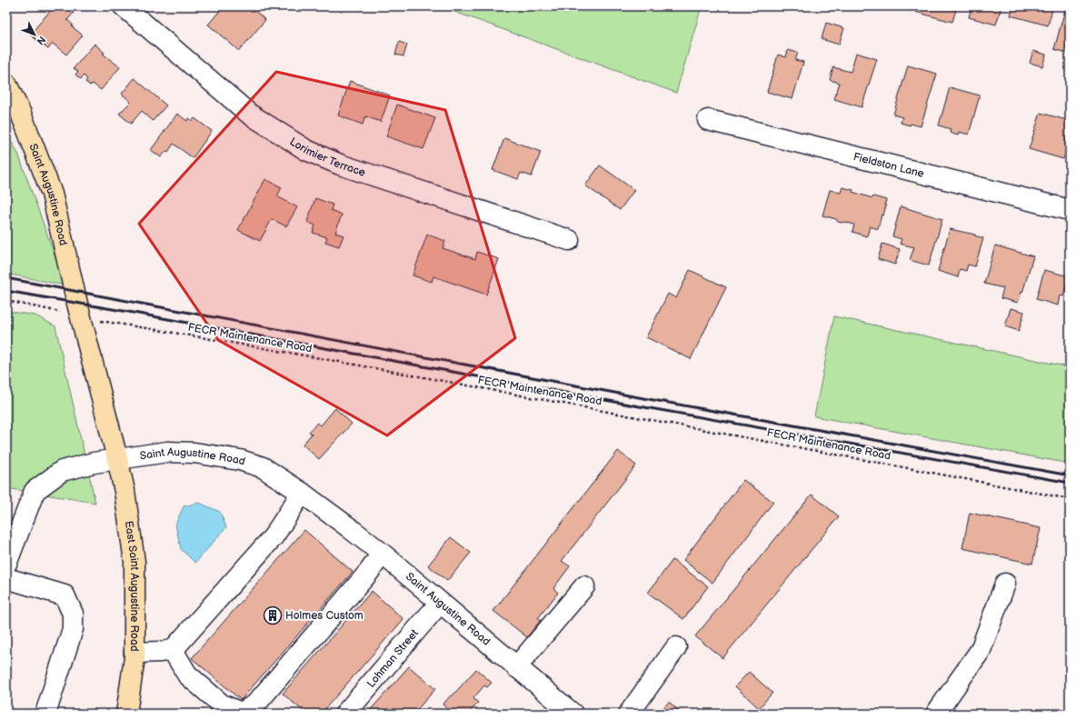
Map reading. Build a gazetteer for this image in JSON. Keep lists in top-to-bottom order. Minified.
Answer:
{"streets":{"main road":["Saint Augustine Road","East Saint Augustine Road"],"street":["Lorimier Terrace","Fieldston Lane","Lohman Street"],"path":["FECR Maintenance Road"]},"crossings":[["Saint Augustine Road","FECR Maintenance Road"],["Saint Augustine Road","East Saint Augustine Road"],["Saint Augustine Road","Lohman Street"]],"places":{"building":["Holmes Custom"]},"north":"bottom right"}
